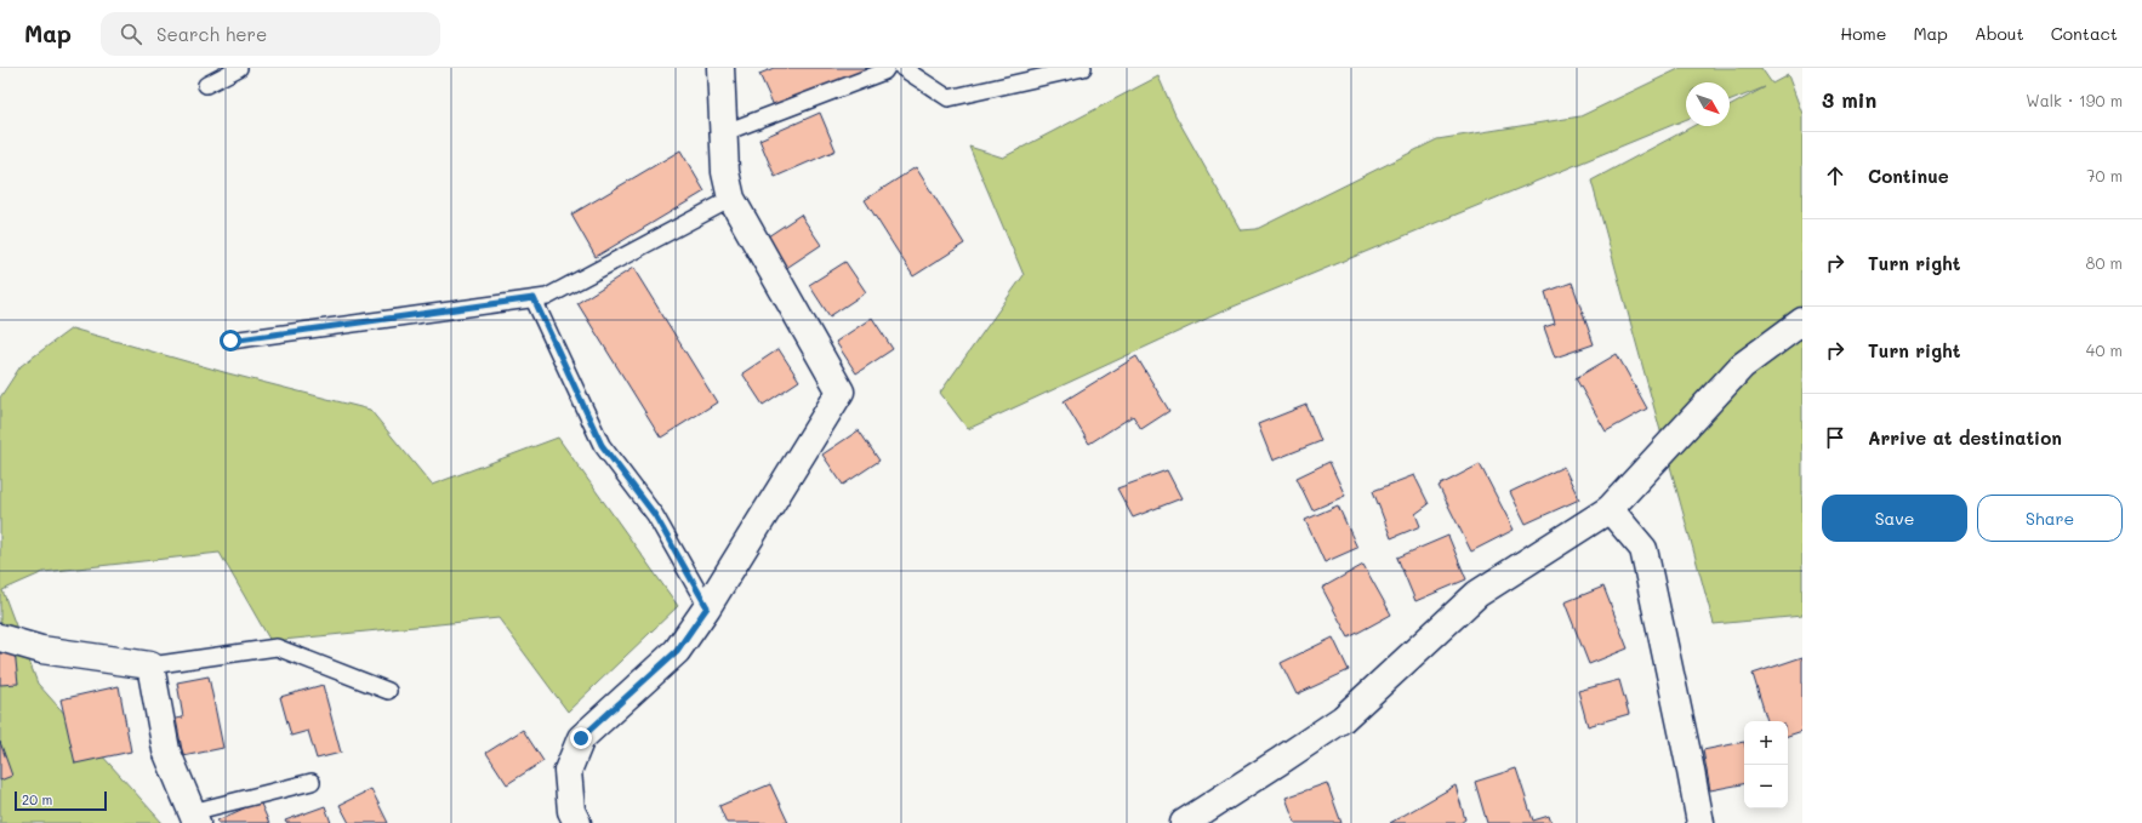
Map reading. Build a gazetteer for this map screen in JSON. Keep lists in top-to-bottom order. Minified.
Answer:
{"scale_bar":"20 m","north":"bottom right","page":{"header":"Map","search":"Search here","nav":["Home","Map","About","Contact"],"heading":["3 min","Walk · 190 m"],"list":[["Continue","70 m"],["Turn right","80 m"],["Turn right","40 m"],"Arrive at destination"],"buttons":["Save","Share"],"map_buttons":["+","−"],"scale":"20 m"}}
